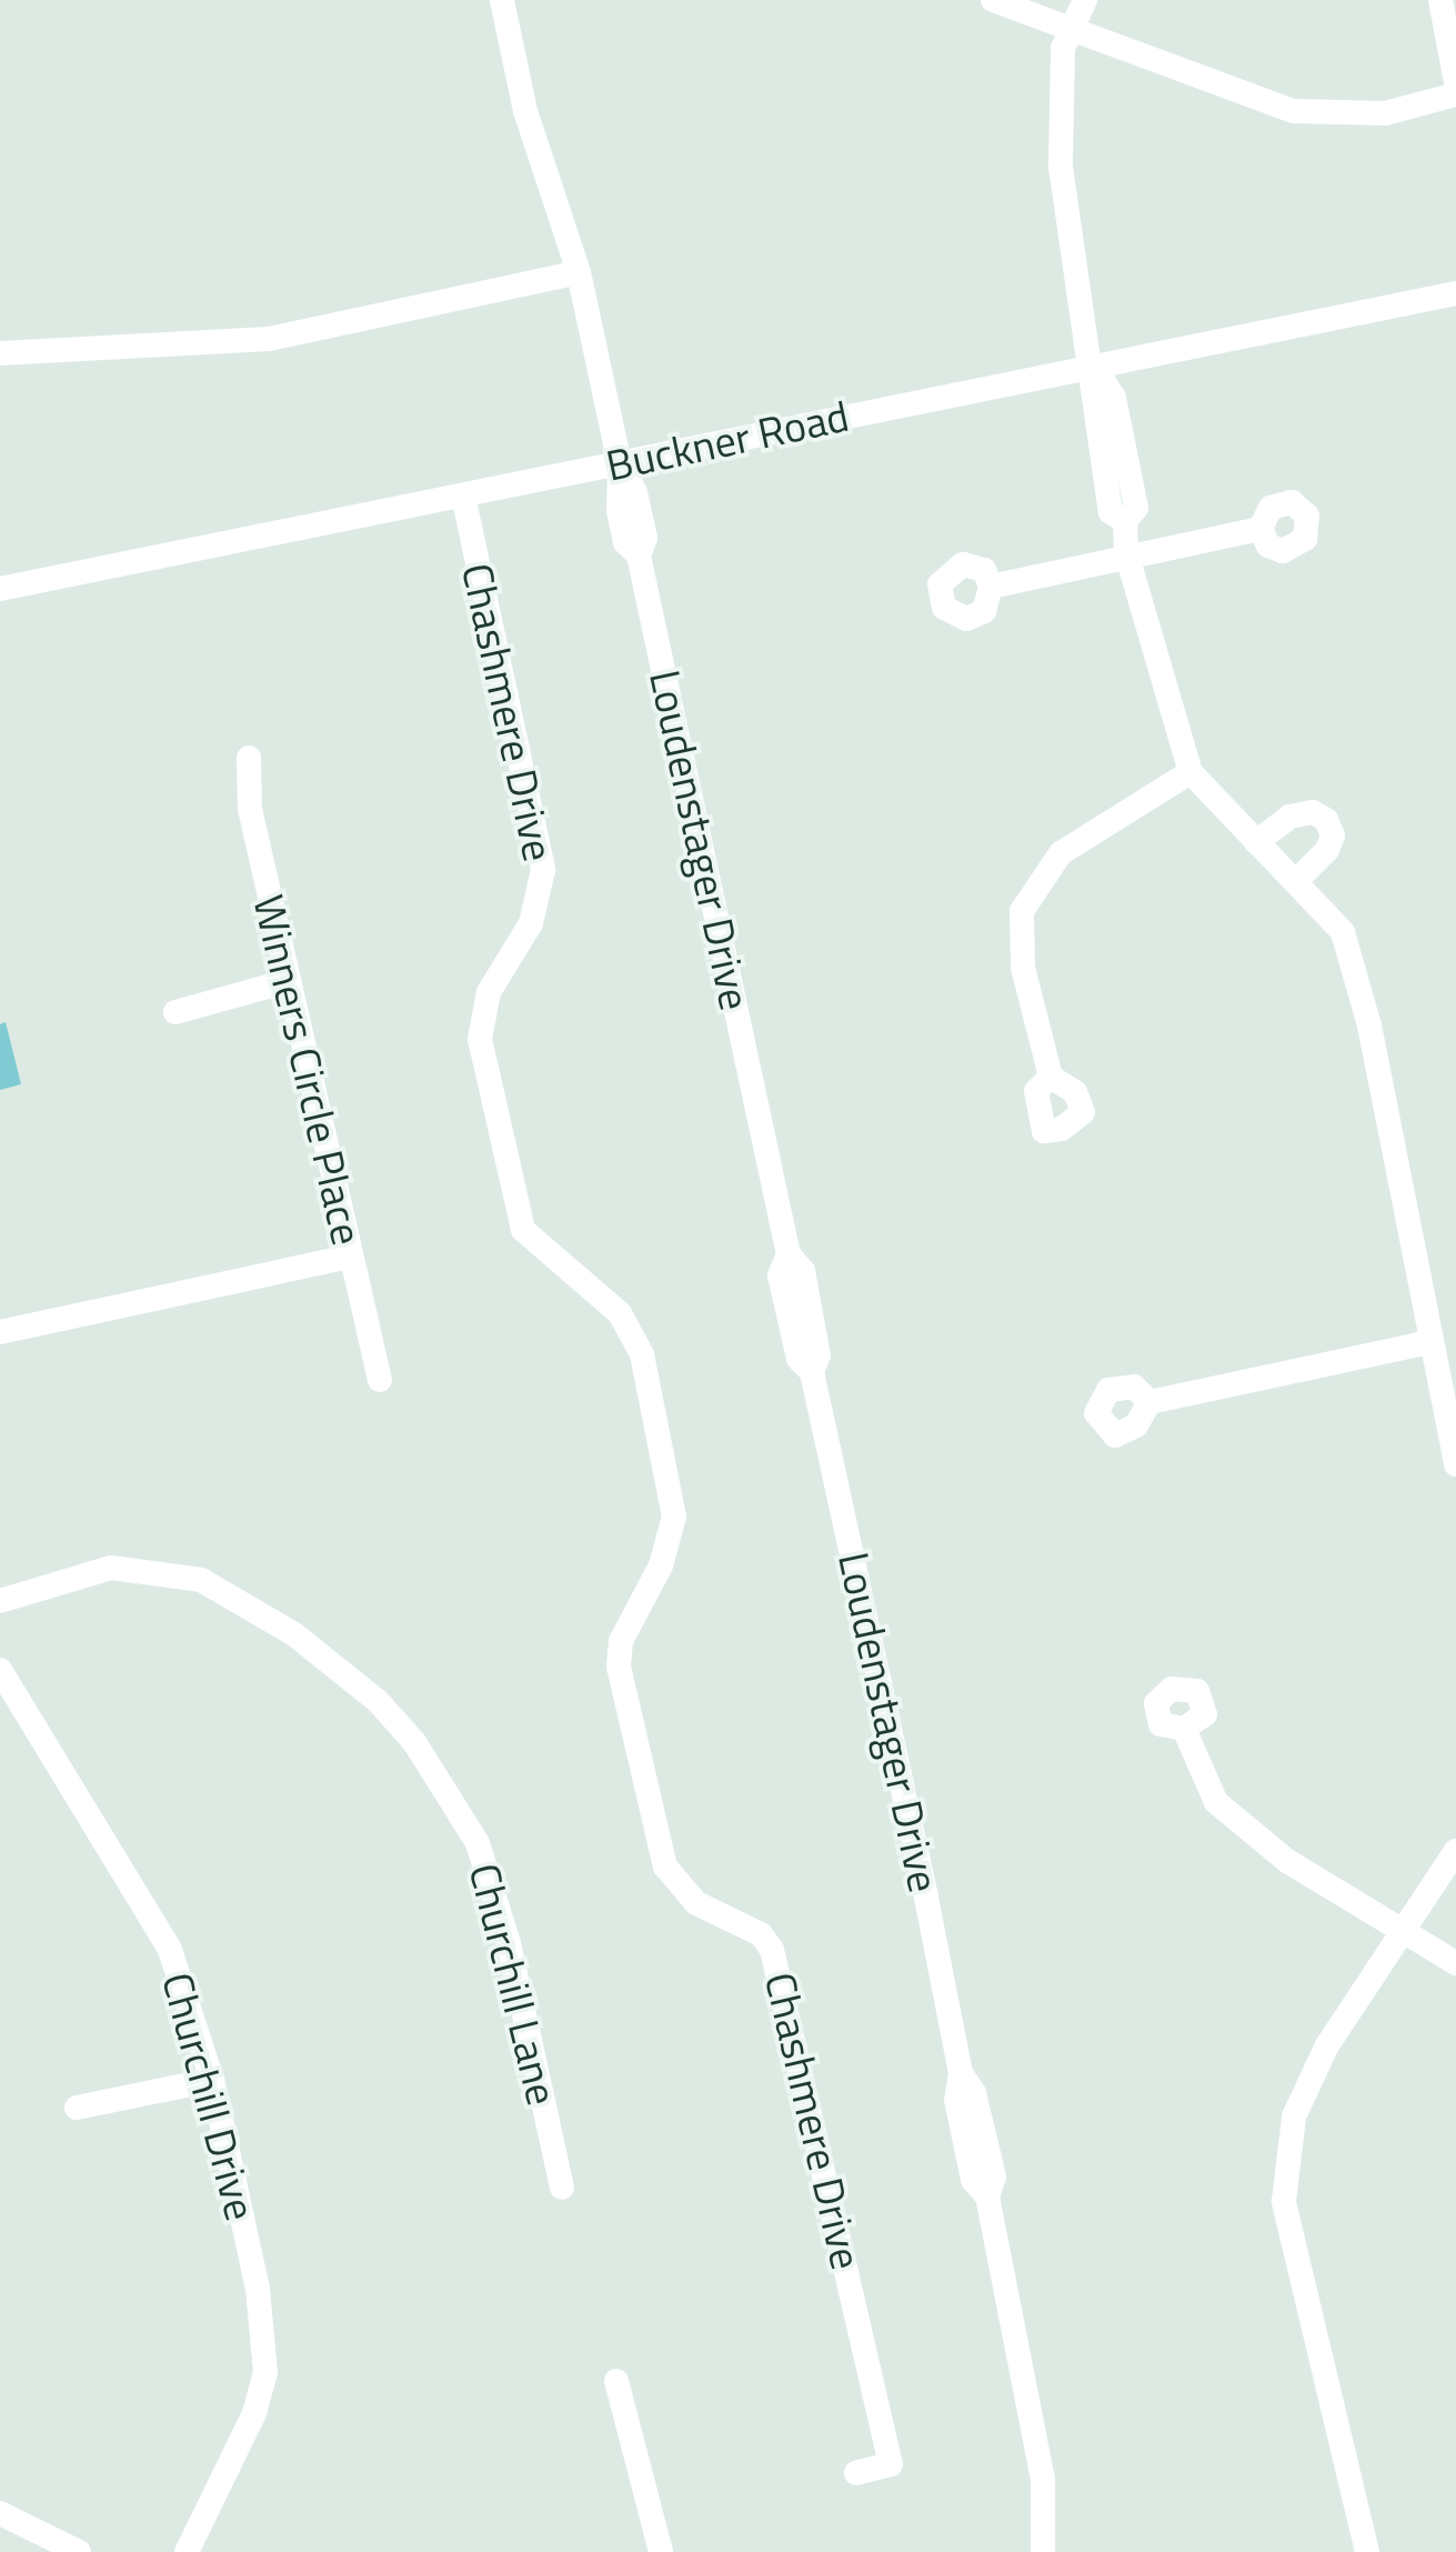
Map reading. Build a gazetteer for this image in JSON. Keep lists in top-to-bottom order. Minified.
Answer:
{"streets":{"street":["Buckner Road","Chashmere Drive","Loudenstager Drive","Winners Circle Place","Churchill Lane","Churchill Drive"]},"crossings":[["Buckner Road","Chashmere Drive"],["Buckner Road","Loudenstager Drive"]]}
